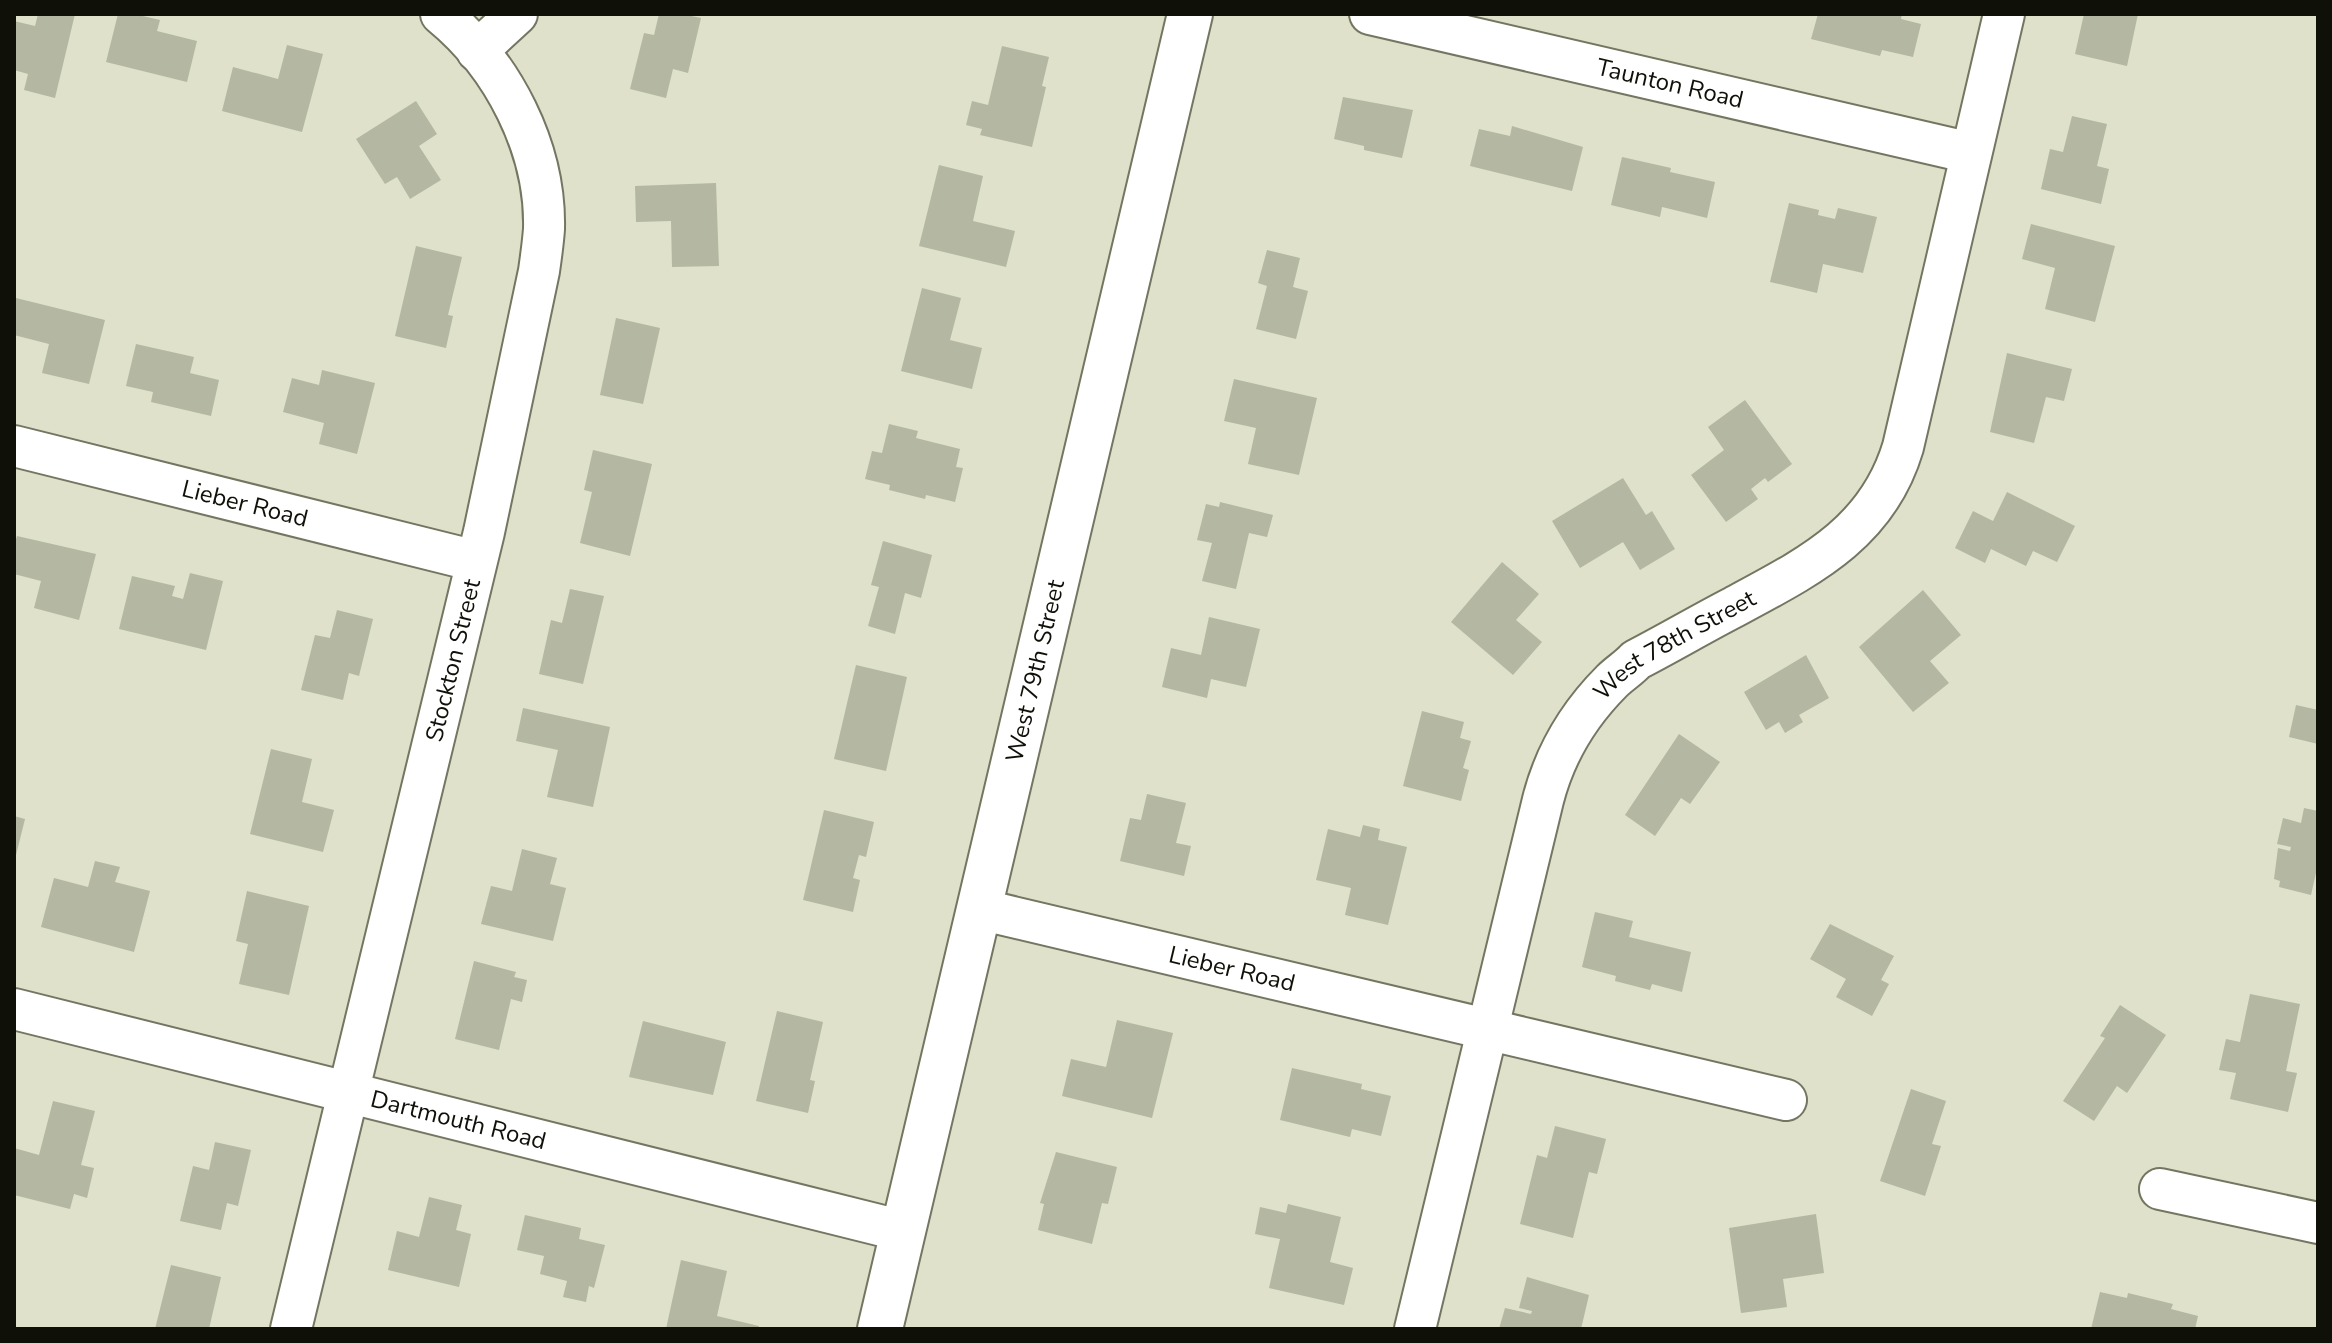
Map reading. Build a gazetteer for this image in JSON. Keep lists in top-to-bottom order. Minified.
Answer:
{"streets":{"main road":["West 79th Street"],"street":["Taunton Road","Lieber Road","West 78th Street","Stockton Street","Dartmouth Road"]},"crossings":[["Taunton Road","West 78th Street"],["Lieber Road","West 78th Street"],["Lieber Road","Stockton Street"],["Lieber Road","West 79th Street"],["Stockton Street","Dartmouth Road"],["West 79th Street","Dartmouth Road"]]}
